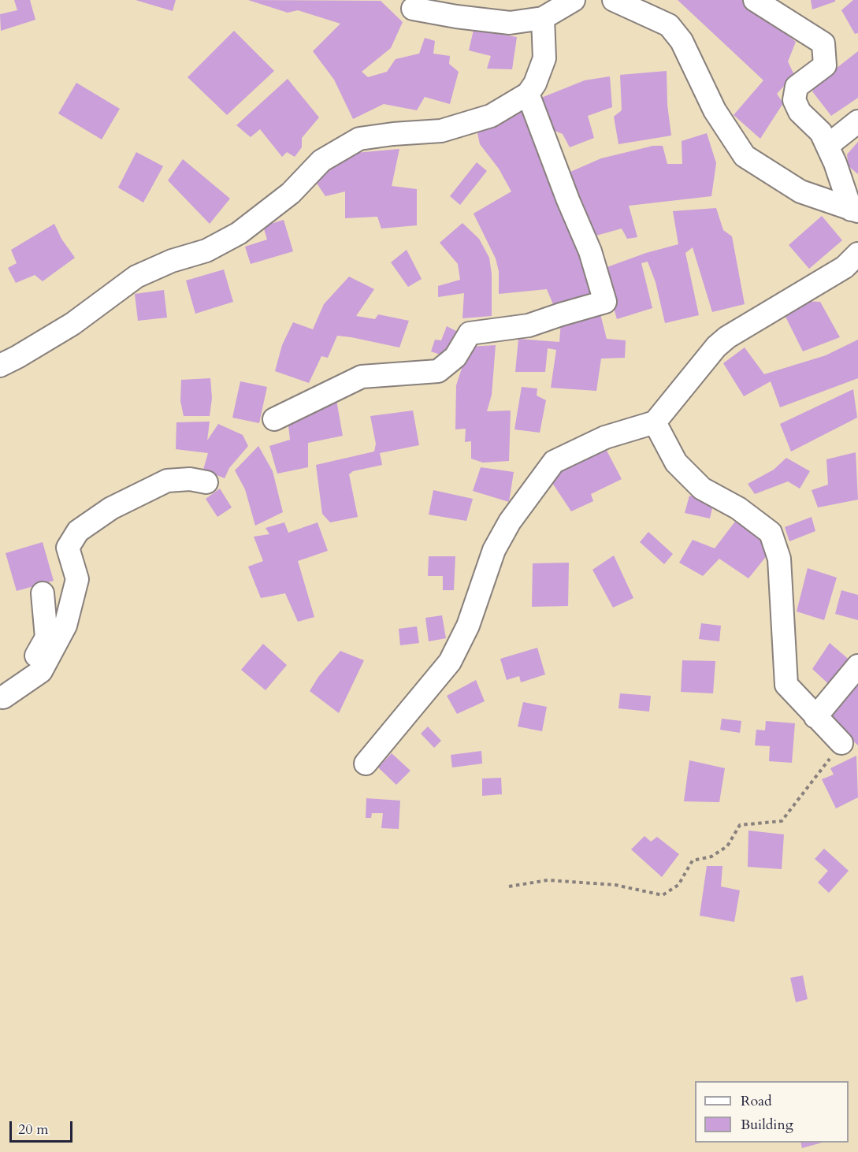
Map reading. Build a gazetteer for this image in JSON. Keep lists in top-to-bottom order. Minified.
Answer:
{"legend":["Road","Building"],"scale_bar":"20 m"}
